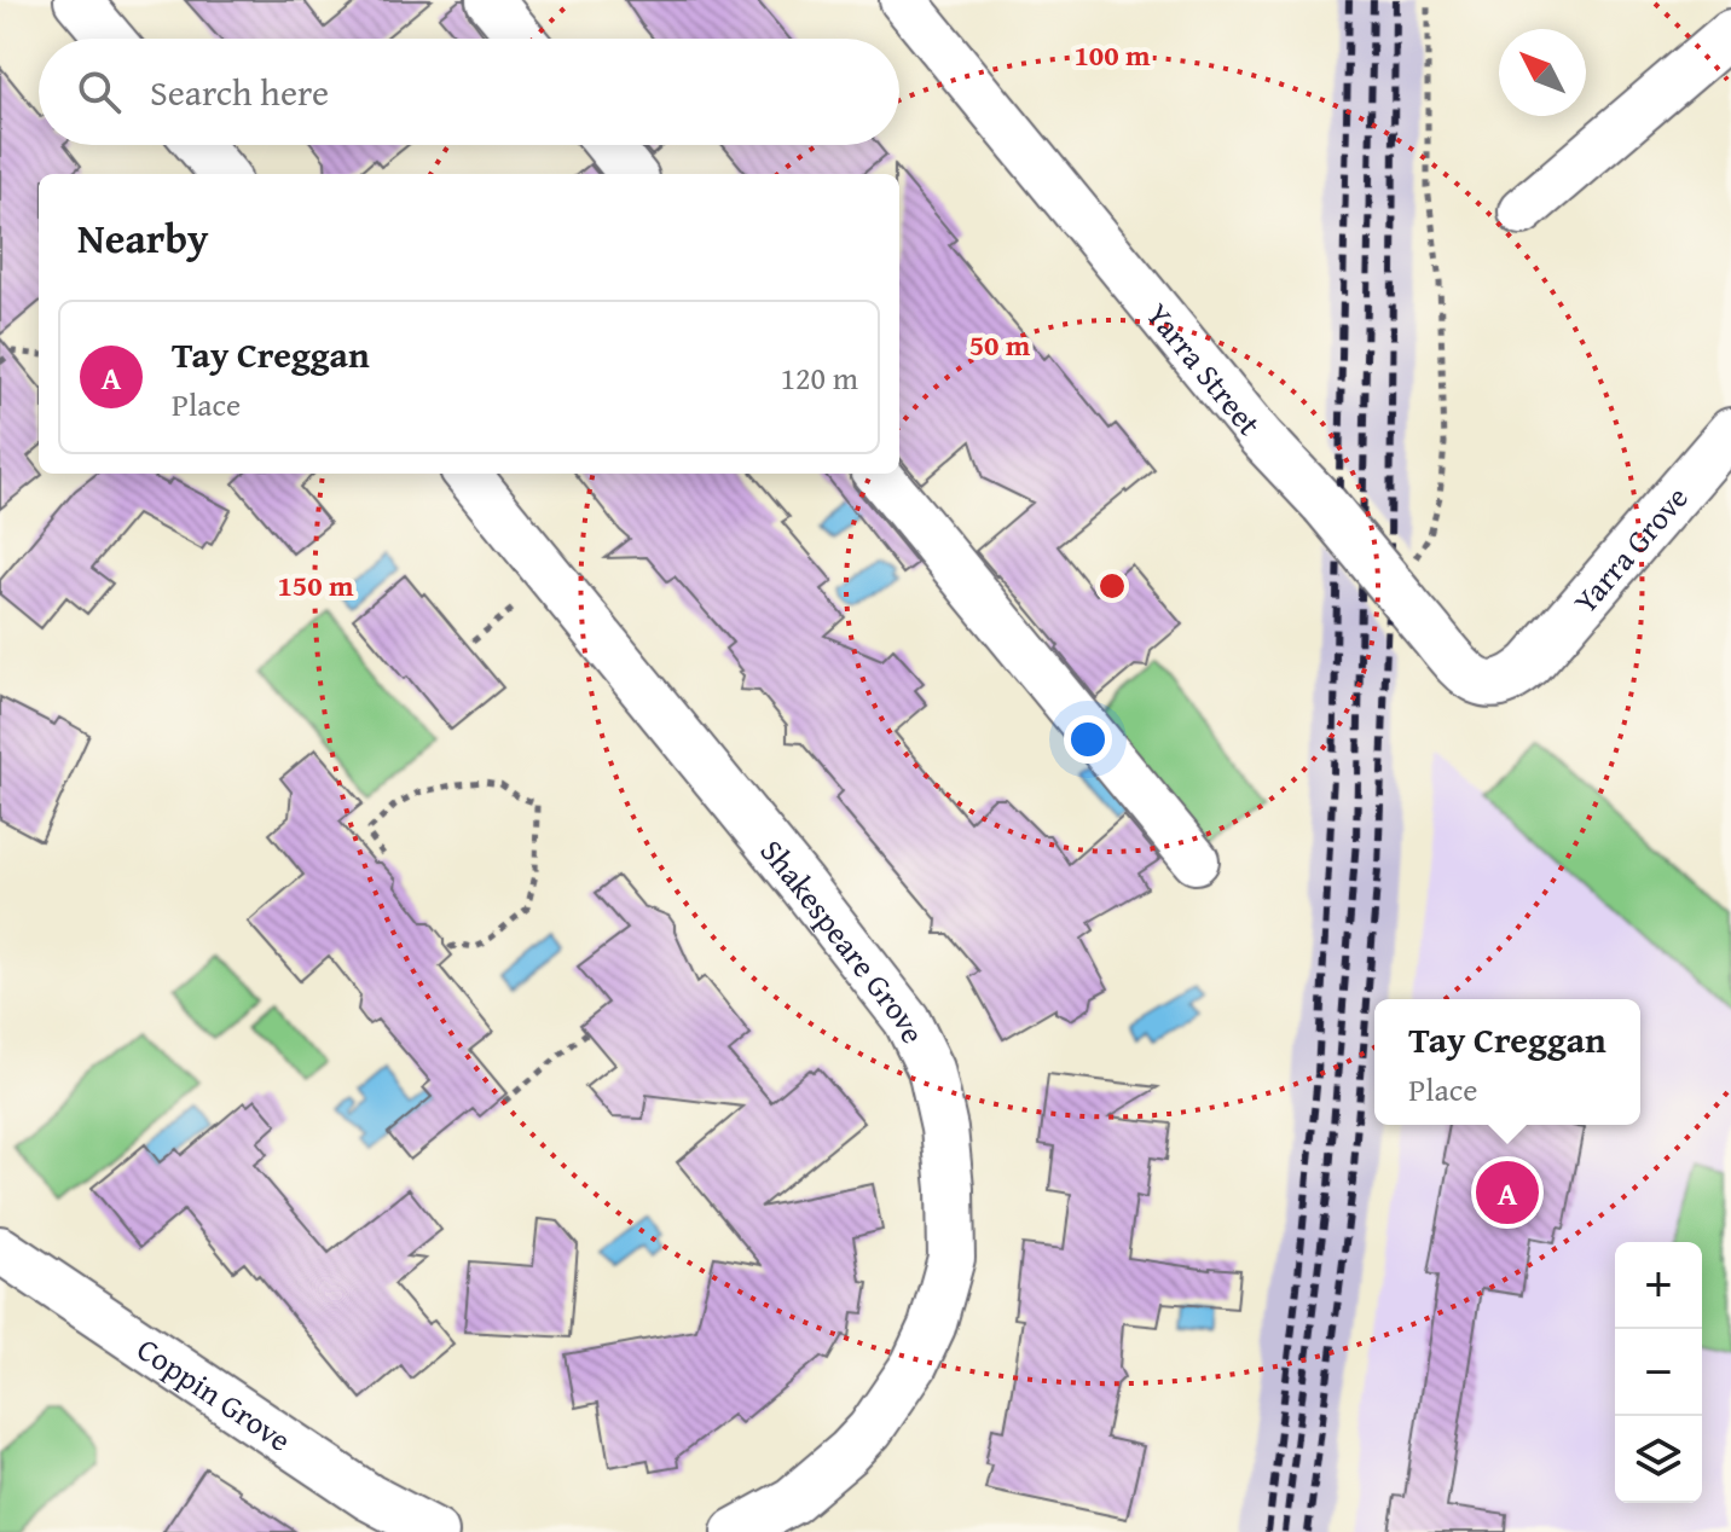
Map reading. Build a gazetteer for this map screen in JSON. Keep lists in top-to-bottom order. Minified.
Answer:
{"streets":{"street":["Yarra Street","Yarra Grove","Shakespeare Grove","Coppin Grove"]},"crossings":[["Yarra Street","Yarra Grove"]],"north":"top left","page":{"search":"Search here","heading":"Nearby","list":[{"mark":"A","name":"Tay Creggan","note":"Place","value":"120 m"}],"popup":["Tay Creggan","Place"],"pins":"A","map_buttons":["+","−"]},"rings":["100 m","50 m","150 m"]}
